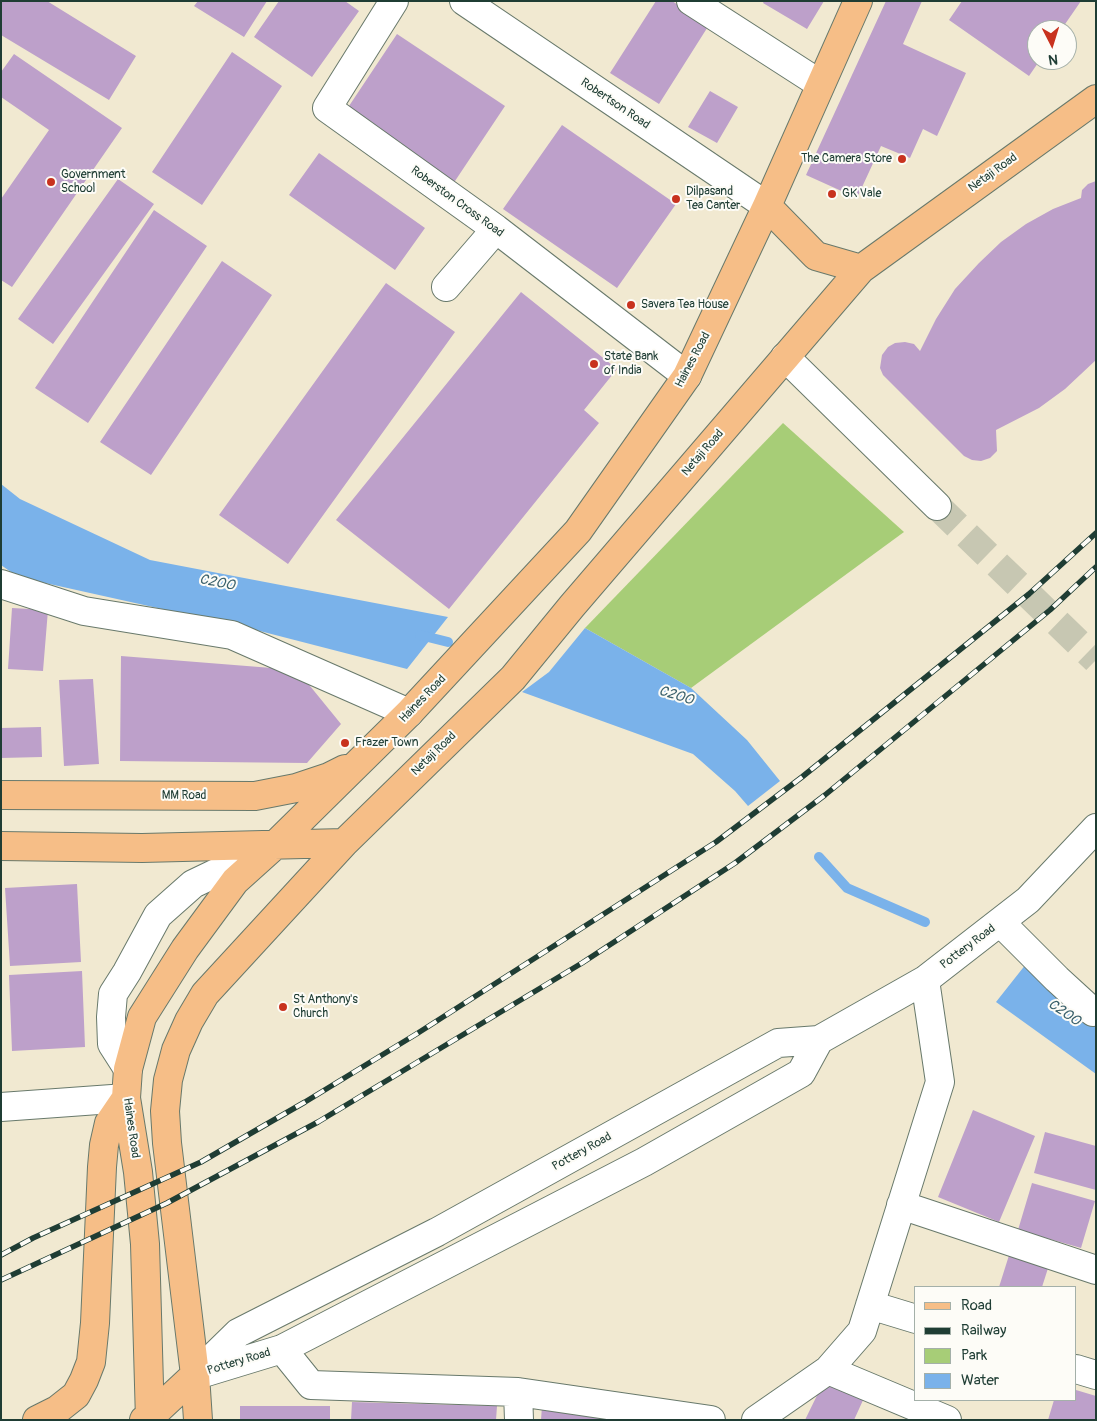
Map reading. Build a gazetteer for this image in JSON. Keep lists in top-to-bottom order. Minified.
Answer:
{"streets":{"main road":["Netaji Road","Haines Road","MM Road"],"street":["Robertson Road","Roberston Cross Road","Pottery Road"]},"crossings":[["Robertson Road","Haines Road"],["Roberston Cross Road","Haines Road"],["Haines Road","MM Road"]],"water":["C200"],"places":["The Camera Store","Government School","GK Vale","Dilpasand Tea Canter","Savera Tea House","State Bank of India","Frazer Town","St Anthony's Church"],"legend":["Road","Railway","Park","Water"],"north":"bottom"}
